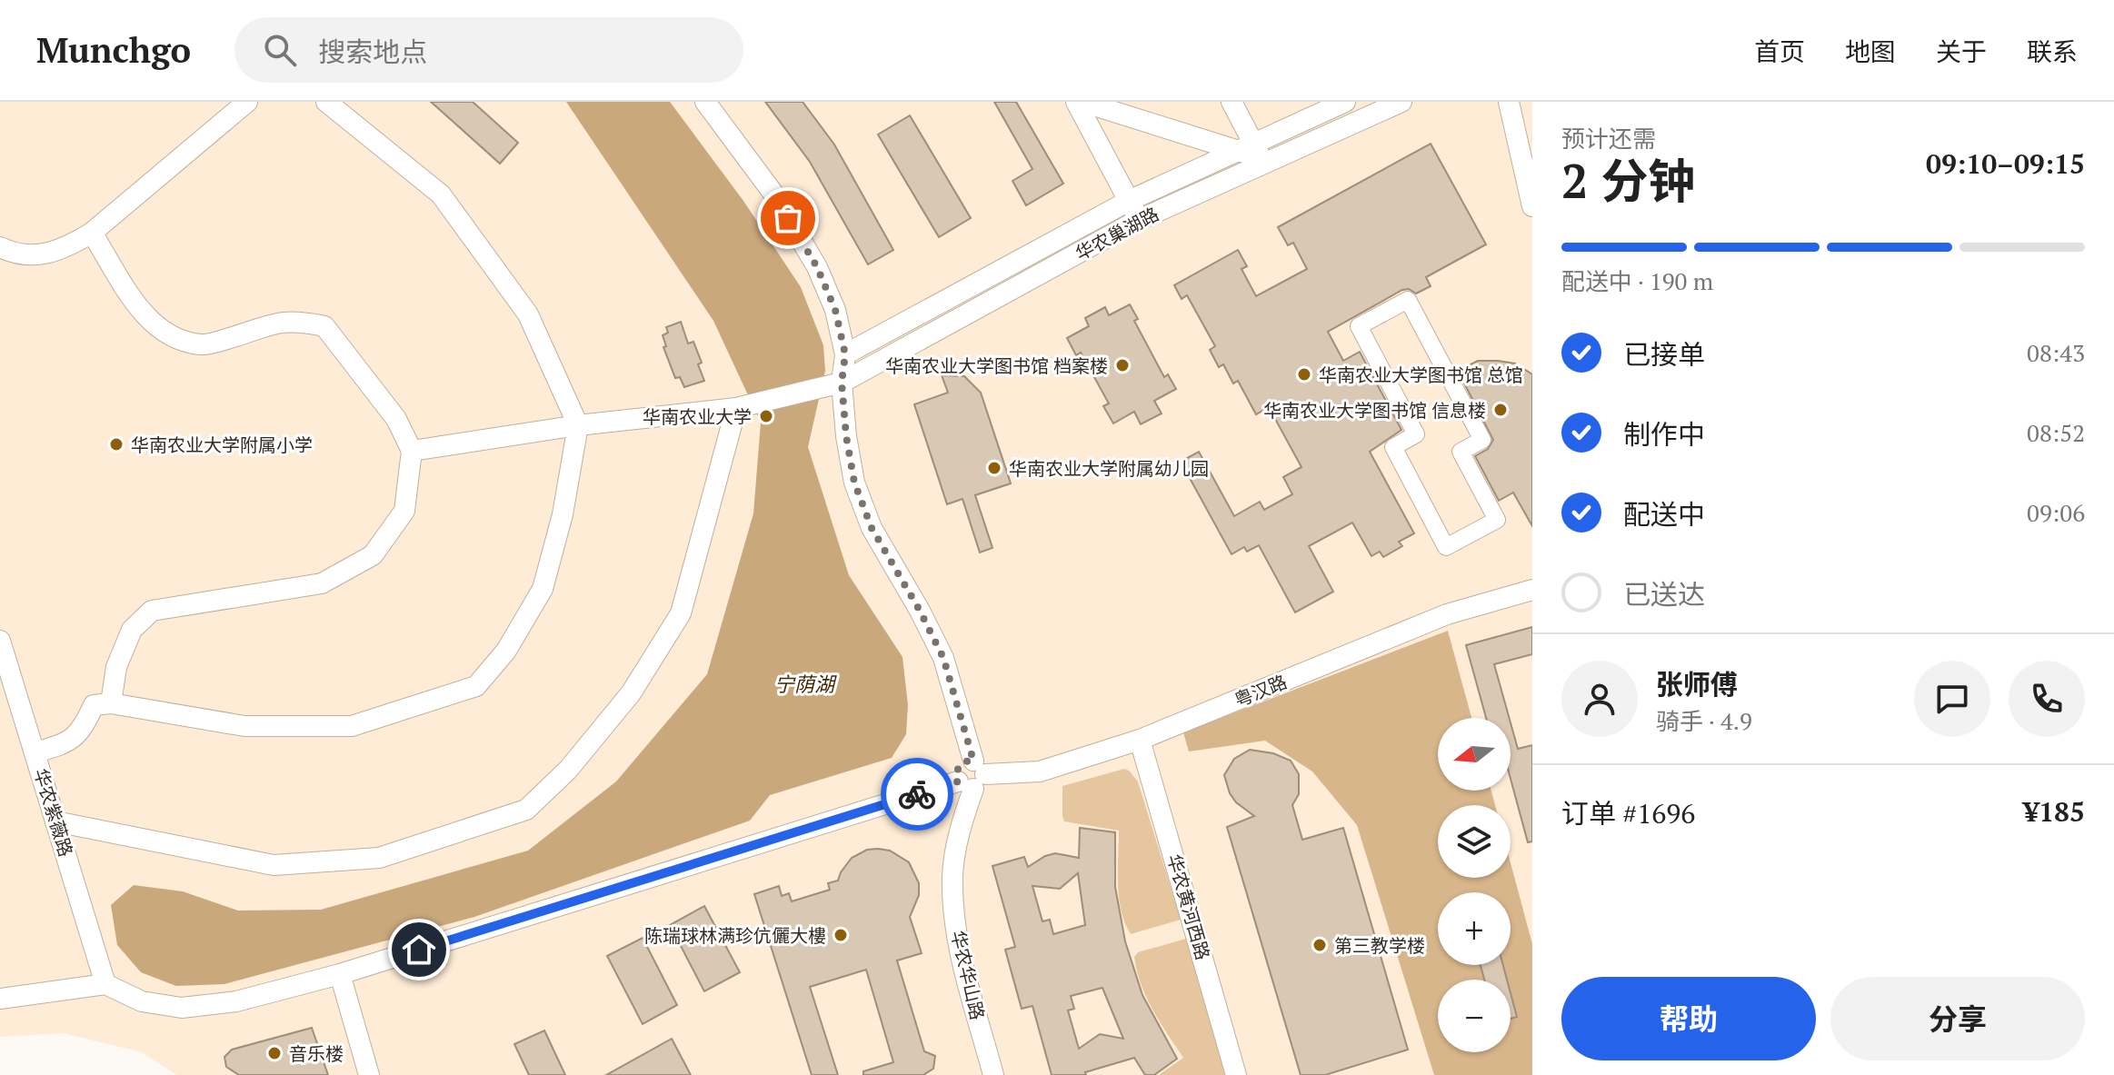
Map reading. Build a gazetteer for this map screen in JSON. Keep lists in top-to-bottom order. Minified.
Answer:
{"streets":{"street":["华农巢湖路","粤汉路","华农紫薇路","华农黄河西路","华农华山路"]},"crossings":[["粤汉路","华农紫薇路"],["粤汉路","华农黄河西路"],["粤汉路","华农华山路"]],"water":["宁荫湖"],"places":["华南农业大学图书馆 档案楼","华南农业大学图书馆 总馆","华南农业大学图书馆 信息楼","华南农业大学","华南农业大学附属小学","华南农业大学附属幼儿园","陈瑞球林满珍伉儷大樓","第三教学楼","音乐楼"],"north":"left","page":{"header":"Munchgo","search":"搜索地点","nav":["首页","地图","关于","联系"],"heading":["2 分钟","预计还需","09:10–09:15"],"panel":["张师傅","骑手 · 4.9","订单 #1696","¥185"],"bar":"配送中 · 190 m","list":[["已接单","08:43"],["制作中","08:52"],["配送中","09:06"],"已送达"],"map_buttons":["+","−"],"buttons":["帮助","分享"]}}
